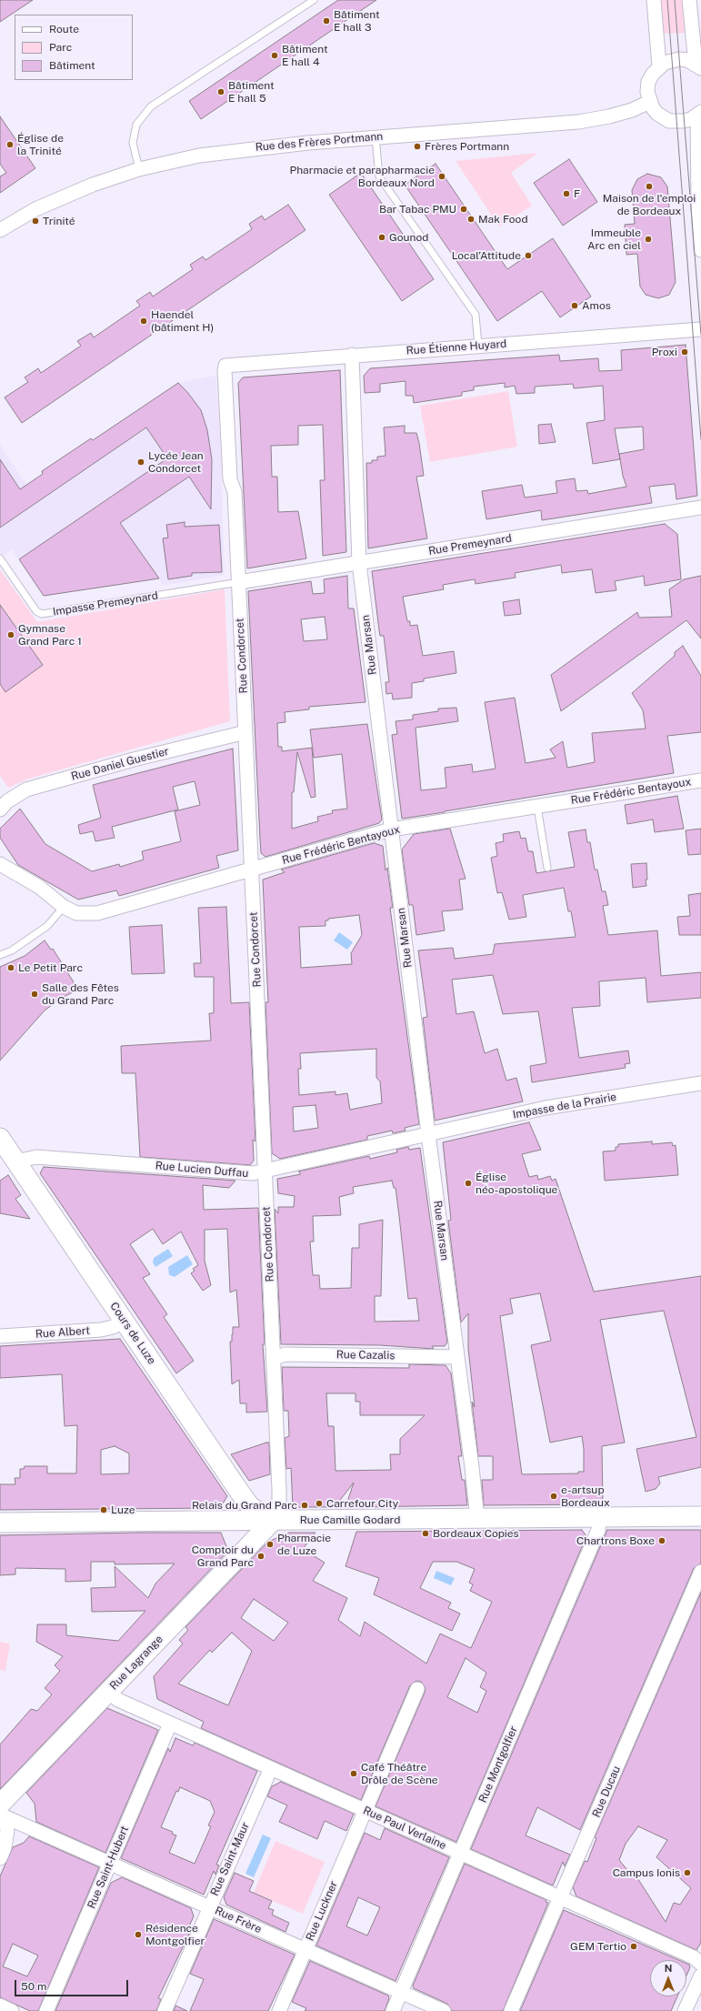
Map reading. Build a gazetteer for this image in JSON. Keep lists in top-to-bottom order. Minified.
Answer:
{"streets":{"street":["Rue des Frères Portmann","Rue Étienne Huyard","Rue Premeynard","Rue Marsan","Rue Condorcet","Rue Daniel Guestier","Rue Frédéric Bentayoux","Impasse de la Prairie","Rue Lucien Duffau","Rue Albert","Cours de Luze","Rue Cazalis","Rue Camille Godard","Rue Lagrange","Rue Montgolfier","Rue Ducau","Rue Paul Verlaine","Rue Saint-Maur","Rue Saint-Hubert","Rue Luckner","Rue Frère"],"lane":["Impasse Premeynard"]},"crossings":[["Rue Étienne Huyard","Rue Marsan"],["Rue Étienne Huyard","Rue Condorcet"],["Rue Premeynard","Impasse Premeynard"],["Rue Premeynard","Rue Marsan"],["Rue Premeynard","Rue Condorcet"],["Impasse Premeynard","Rue Condorcet"],["Rue Marsan","Rue Frédéric Bentayoux"],["Rue Marsan","Impasse de la Prairie"],["Rue Marsan","Rue Lucien Duffau"],["Rue Marsan","Rue Cazalis"],["Rue Marsan","Rue Camille Godard"],["Rue Condorcet","Rue Daniel Guestier"],["Rue Condorcet","Rue Frédéric Bentayoux"],["Rue Condorcet","Rue Lucien Duffau"],["Rue Condorcet","Cours de Luze"],["Rue Condorcet","Rue Cazalis"],["Rue Condorcet","Rue Camille Godard"],["Rue Condorcet","Rue Lagrange"],["Impasse de la Prairie","Rue Lucien Duffau"],["Rue Lucien Duffau","Cours de Luze"],["Rue Albert","Cours de Luze"],["Cours de Luze","Rue Camille Godard"],["Cours de Luze","Rue Lagrange"],["Rue Camille Godard","Rue Lagrange"],["Rue Camille Godard","Rue Montgolfier"],["Rue Lagrange","Rue Paul Verlaine"],["Rue Lagrange","Rue Frère"],["Rue Montgolfier","Rue Paul Verlaine"],["Rue Montgolfier","Rue Frère"],["Rue Ducau","Rue Paul Verlaine"],["Rue Paul Verlaine","Rue Saint-Maur"],["Rue Paul Verlaine","Rue Saint-Hubert"],["Rue Paul Verlaine","Rue Luckner"],["Rue Saint-Maur","Rue Frère"],["Rue Saint-Hubert","Rue Frère"],["Rue Luckner","Rue Frère"]],"places":["Bâtiment E hall 3","Bâtiment E hall 4","Bâtiment E hall 5","Église de la Trinité","Frères Portmann","Pharmacie et parapharmacie Bordeaux Nord","Maison de l'emploi de Bordeaux","F","Bar Tabac PMU","Mak Food","Trinité","Gounod","Immeuble Arc en ciel","Local’Attitude","Amos","Haendel (bâtiment H)","Proxi","Lycée Jean Condorcet","Gymnase Grand Parc 1","Le Petit Parc","Salle des Fêtes du Grand Parc","Église néo-apostolique","e-artsup Bordeaux","Carrefour City","Relais du Grand Parc","Luze","Bordeaux Copies","Chartrons Boxe","Pharmacie de Luze","Comptoir du Grand Parc","Café Théâtre Drôle de Scène","Campus Ionis","Résidence Montgolfier","GEM Tertio"],"legend":["Route","Parc","Bâtiment"],"scale_bar":"50 m","north":"top"}
